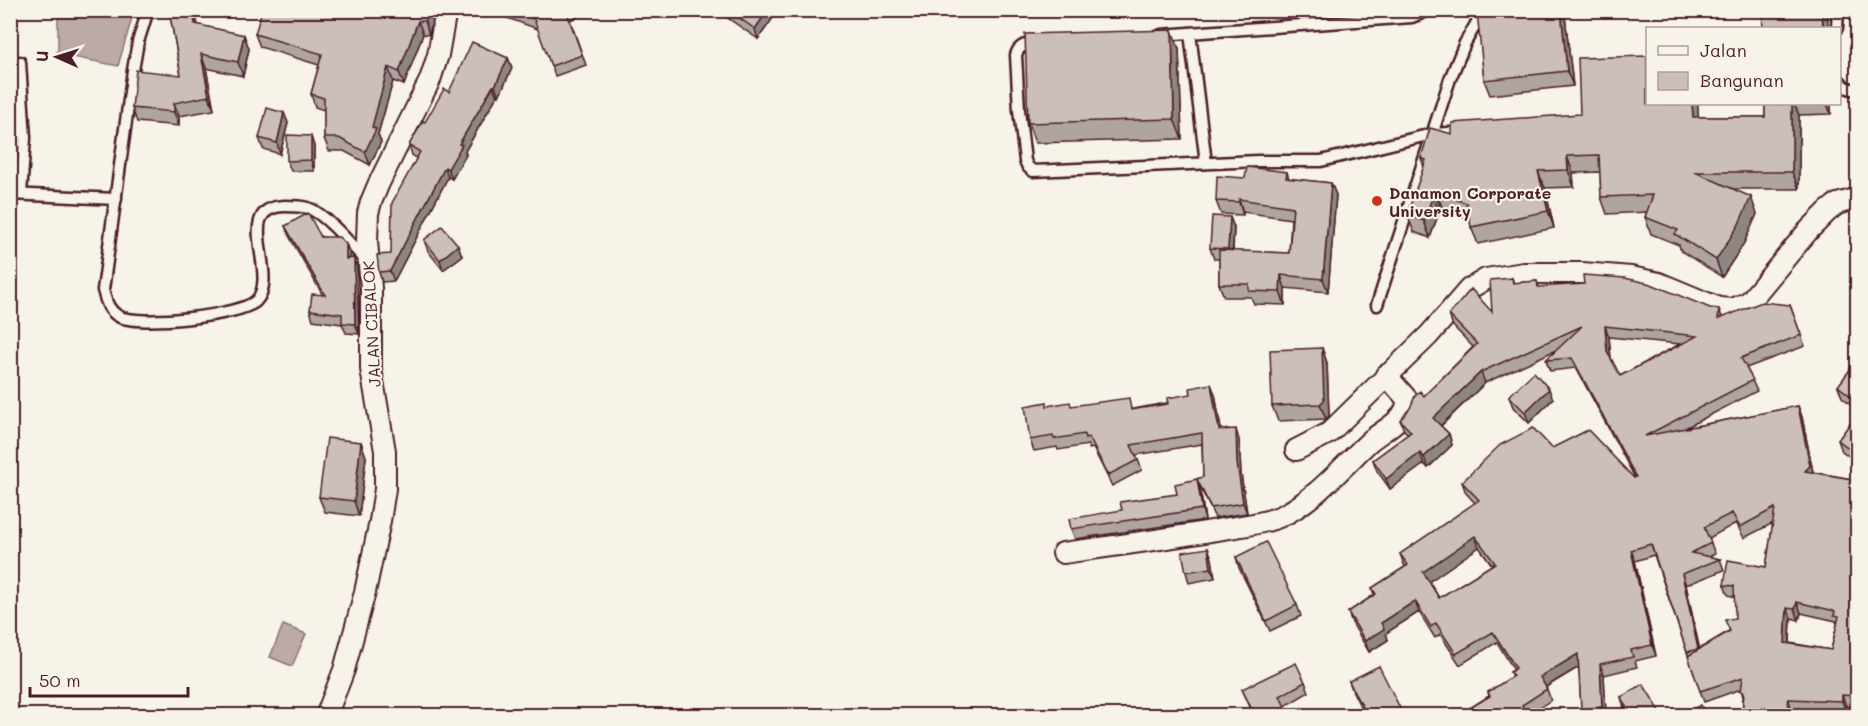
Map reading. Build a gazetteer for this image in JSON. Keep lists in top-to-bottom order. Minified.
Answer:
{"streets":{"street":["JALAN CIBALOK"]},"places":["Danamon Corporate University"],"legend":["Jalan","Bangunan"],"scale_bar":"50 m","north":"left"}
